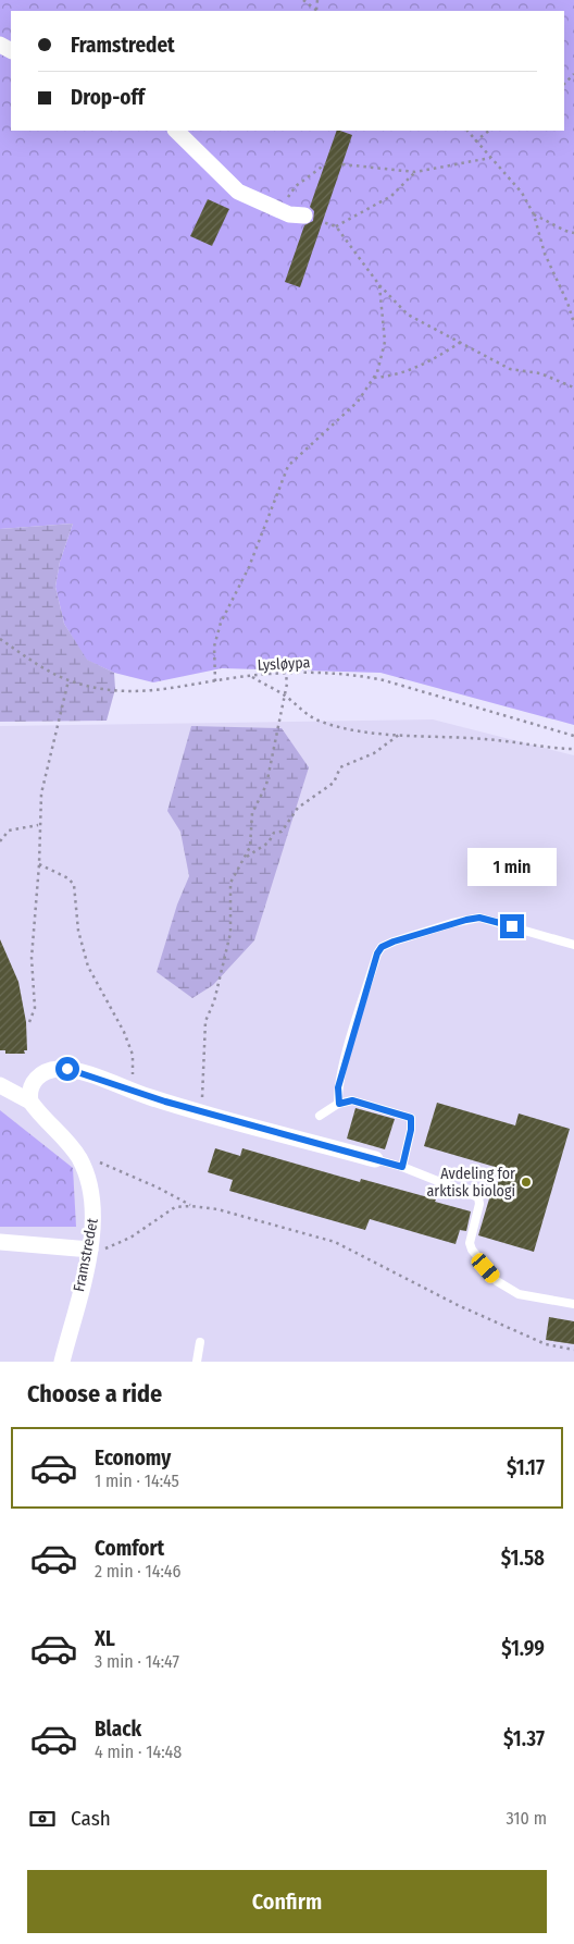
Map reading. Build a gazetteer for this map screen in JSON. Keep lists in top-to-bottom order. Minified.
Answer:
{"streets":{"street":["Framstredet"],"path":["Lysløypa"]},"places":["Avdeling for arktisk biologi"],"page":{"banner":["Framstredet","Drop-off"],"bubble":"1 min","heading":"Choose a ride","list":[{"name":"Economy","note":"1 min · 14:45","value":"$1.17"},{"name":"Comfort","note":"2 min · 14:46","value":"$1.58"},{"name":"XL","note":"3 min · 14:47","value":"$1.99"},{"name":"Black","note":"4 min · 14:48","value":"$1.37"}],"pay":["Cash","310 m"],"buttons":"Confirm"}}
